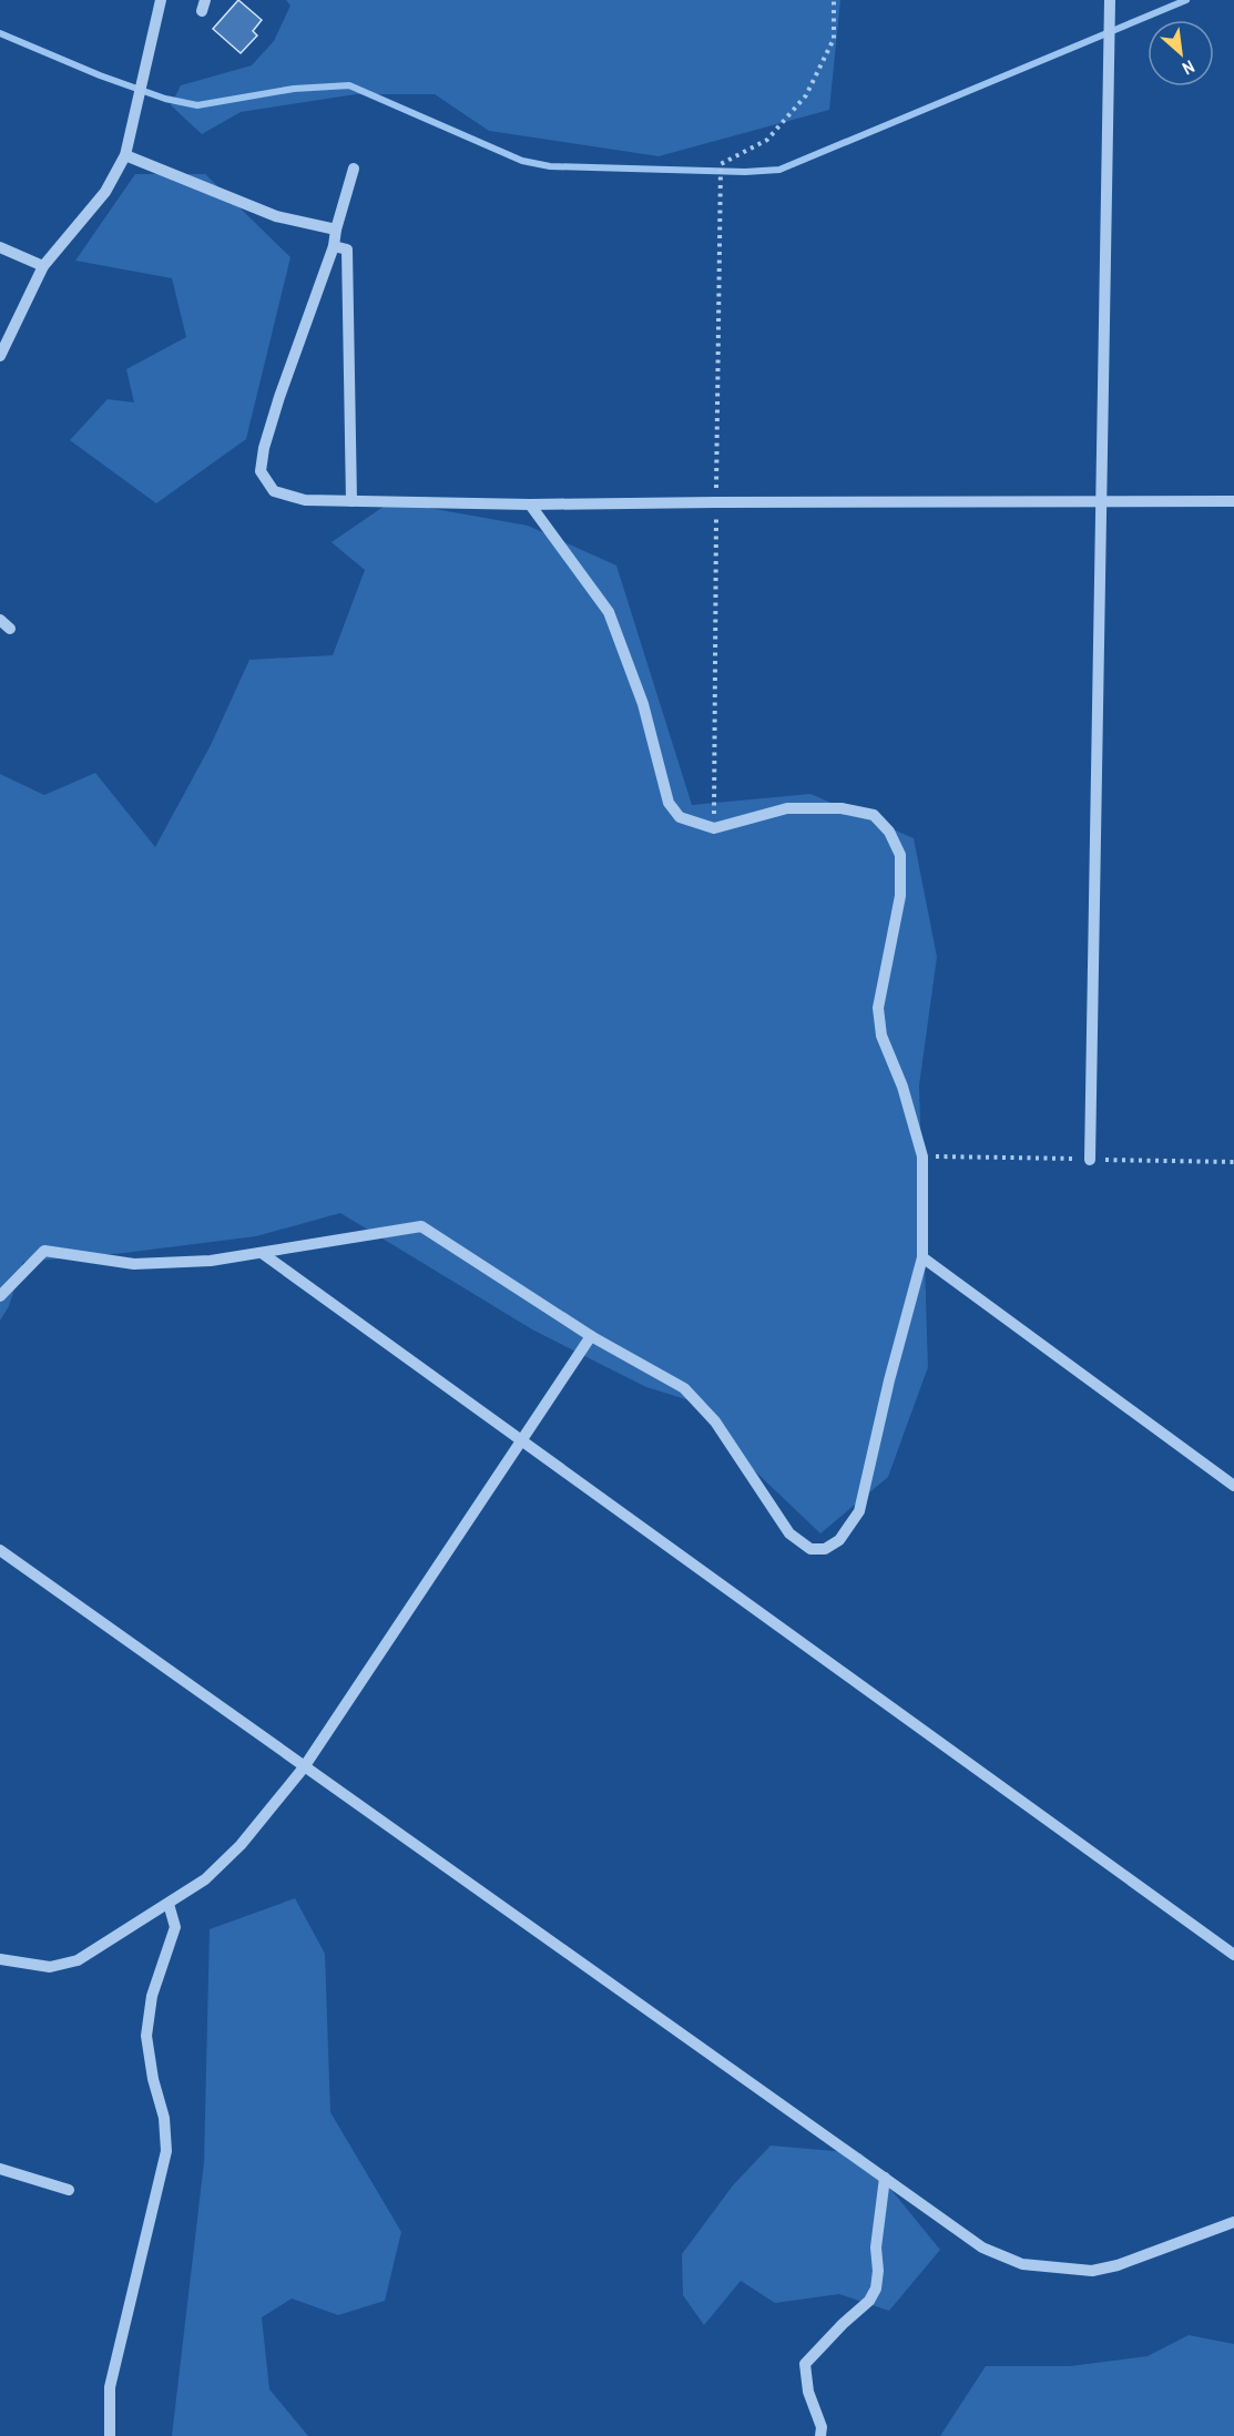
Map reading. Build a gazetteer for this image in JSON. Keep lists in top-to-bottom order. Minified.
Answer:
{"north":"bottom right"}
